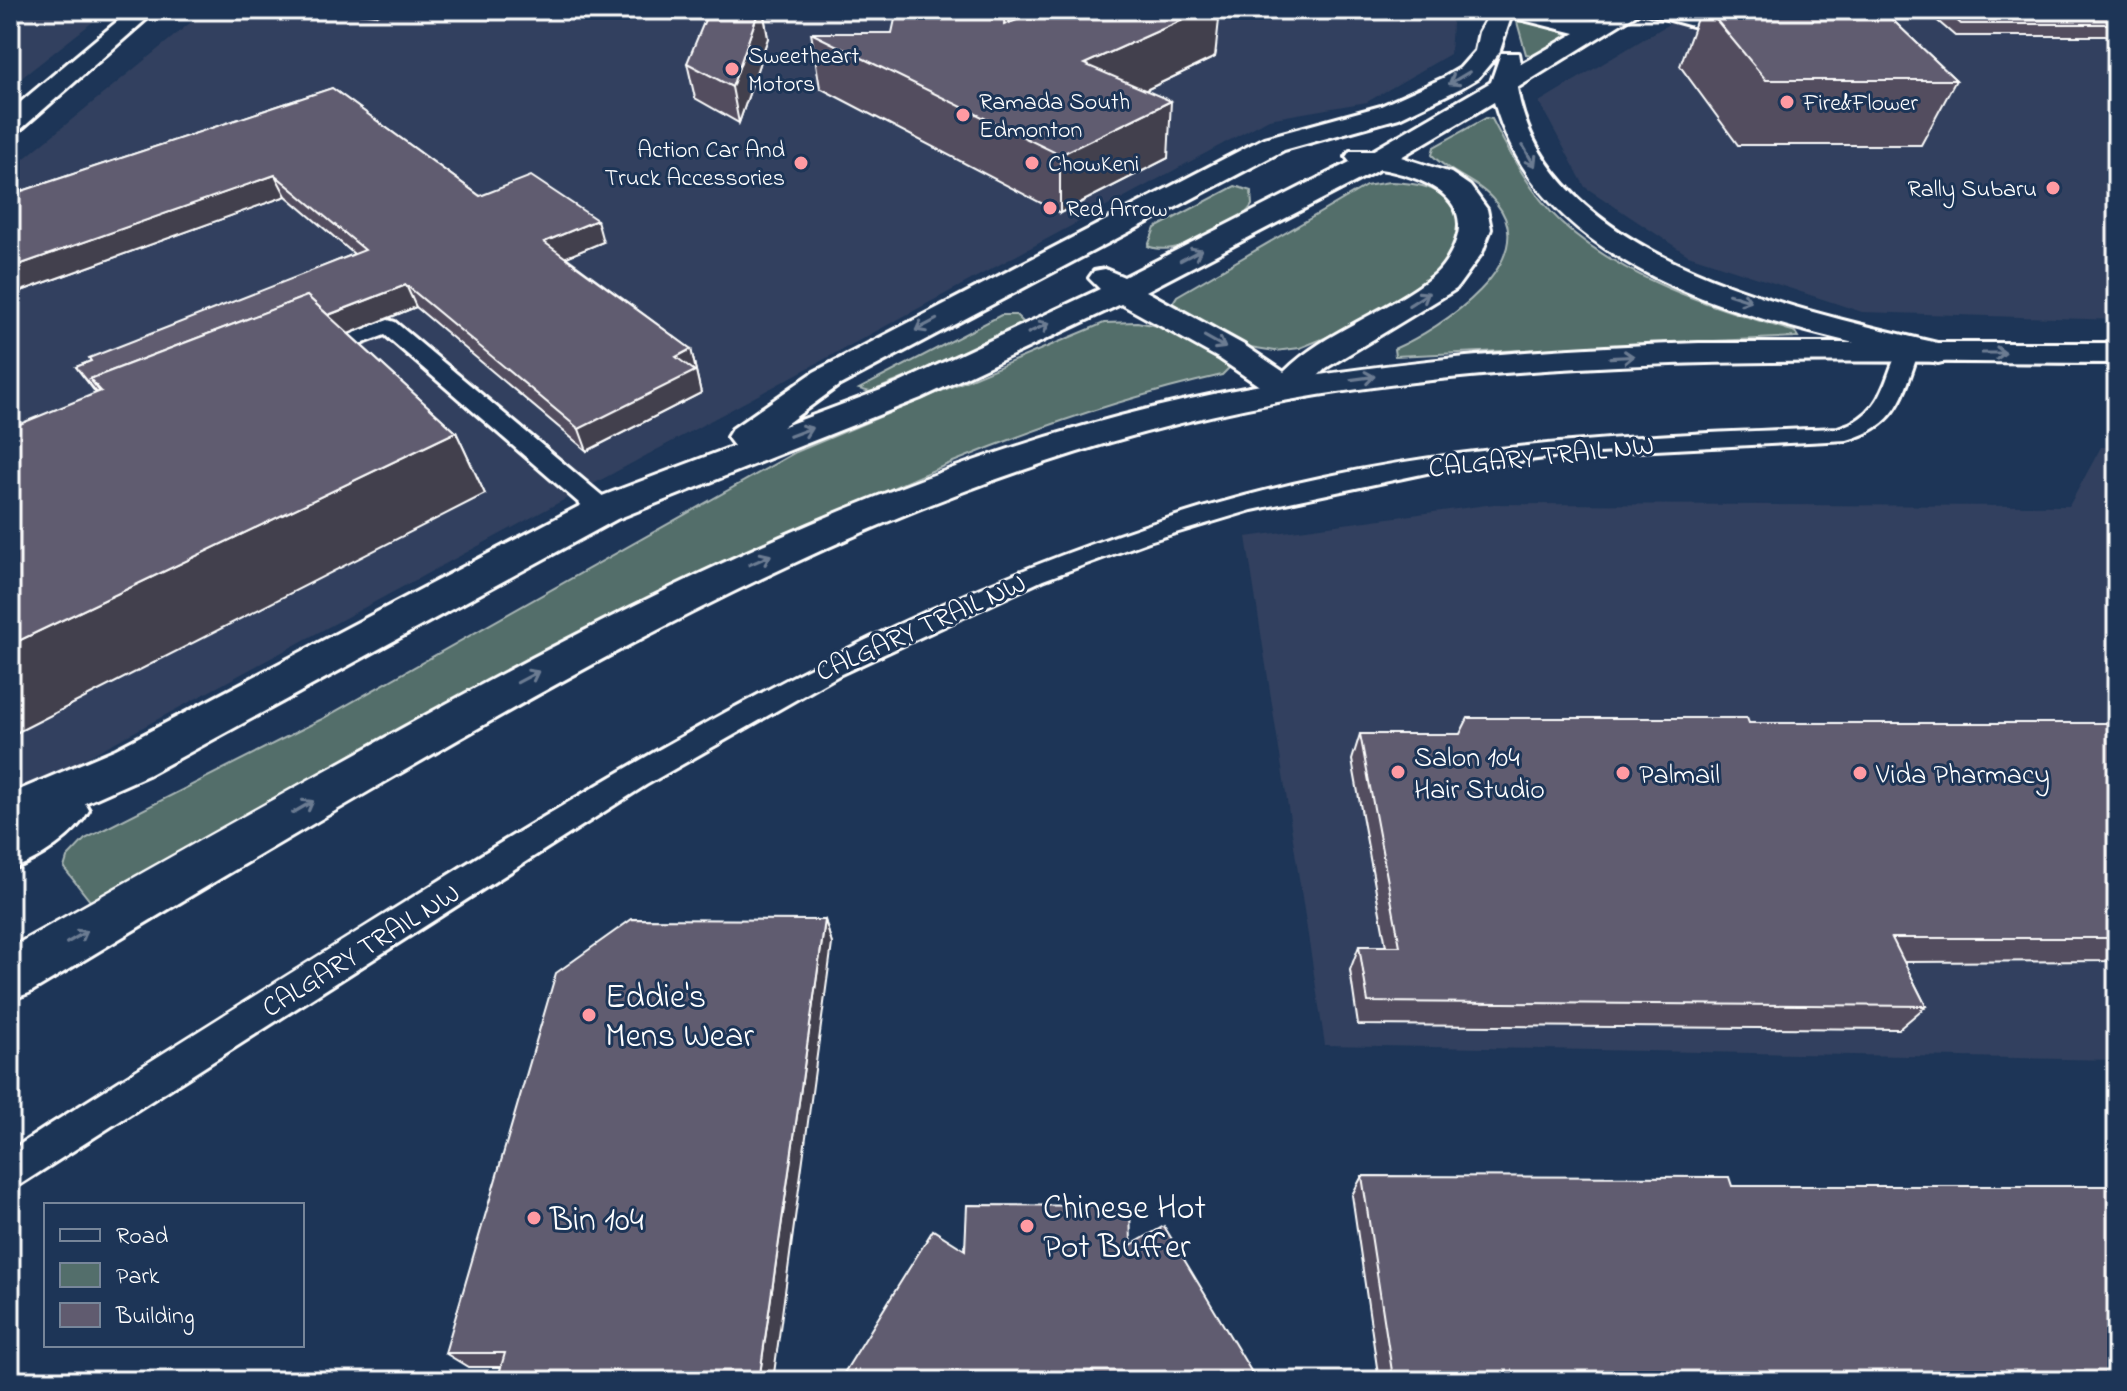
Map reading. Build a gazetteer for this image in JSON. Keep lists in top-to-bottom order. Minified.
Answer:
{"streets":{"lane":["CALGARY TRAIL NW"]},"places":["Sweetheart Motors","Fire&Flower","Ramada South Edmonton","Action Car And Truck Accessories","ChowKeni","Rally Subaru","Red Arrow","Salon 104 Hair Studio","Palmail","Vida Pharmacy","Eddie's Mens Wear","Bin 104","Chinese Hot Pot Buffer"],"legend":["Road","Park","Building"]}
